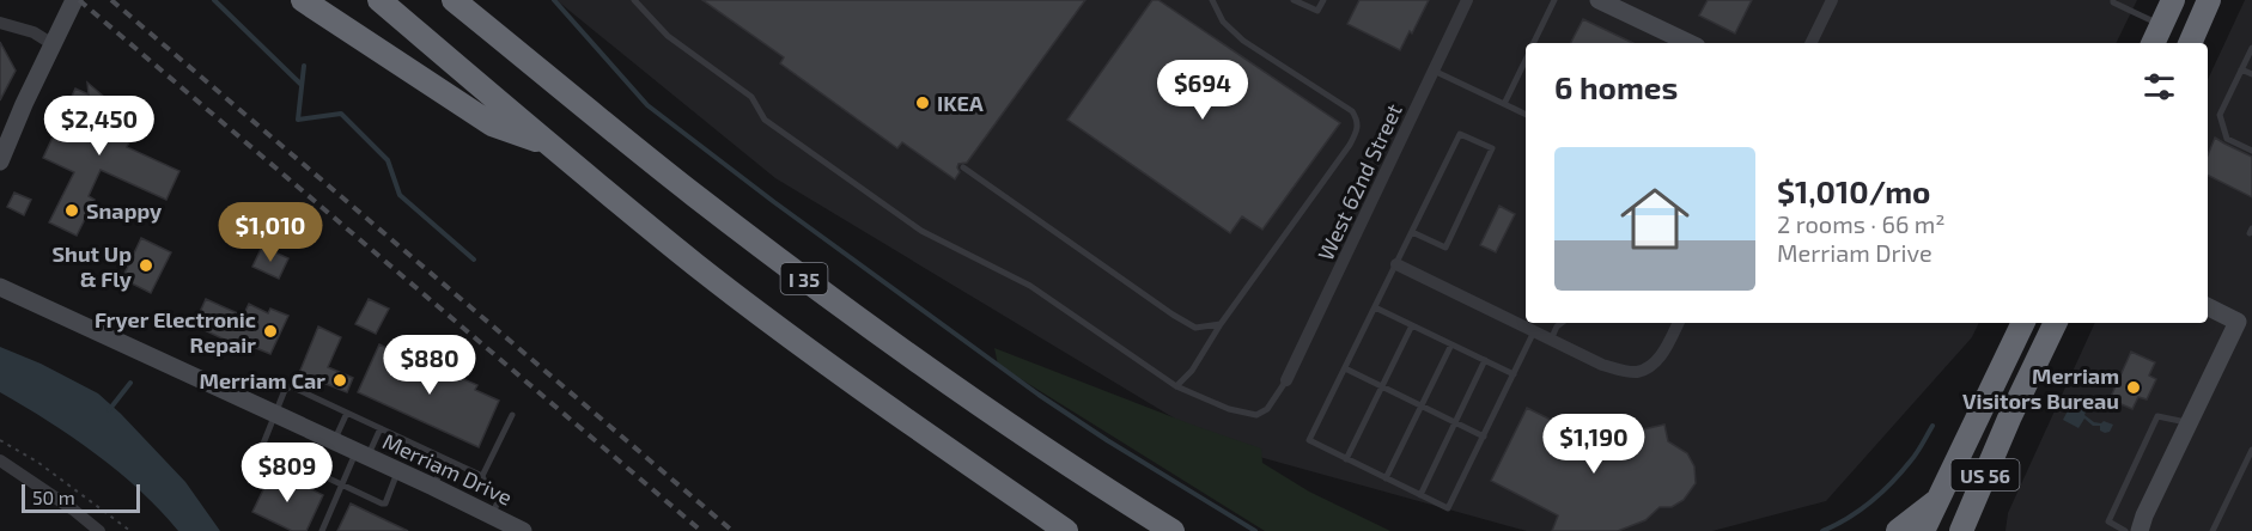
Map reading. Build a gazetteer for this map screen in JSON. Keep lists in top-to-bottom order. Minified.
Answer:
{"streets":{"highway":["I 35","US 56"],"main road":["Merriam Drive"],"street":["West 62nd Street"]},"places":["IKEA","Snappy","Shut Up & Fly","Fryer Electronic Repair","Merriam Car","Merriam Visitors Bureau"],"scale_bar":"50 m","page":{"heading":"6 homes","price":["$694","$2,450","$1,010","$880","$1,190","$809"],"list":[{"name":"$1,010/mo","note":"2 rooms · 66 m² · Merriam Drive"}],"scale":"50 m"}}
